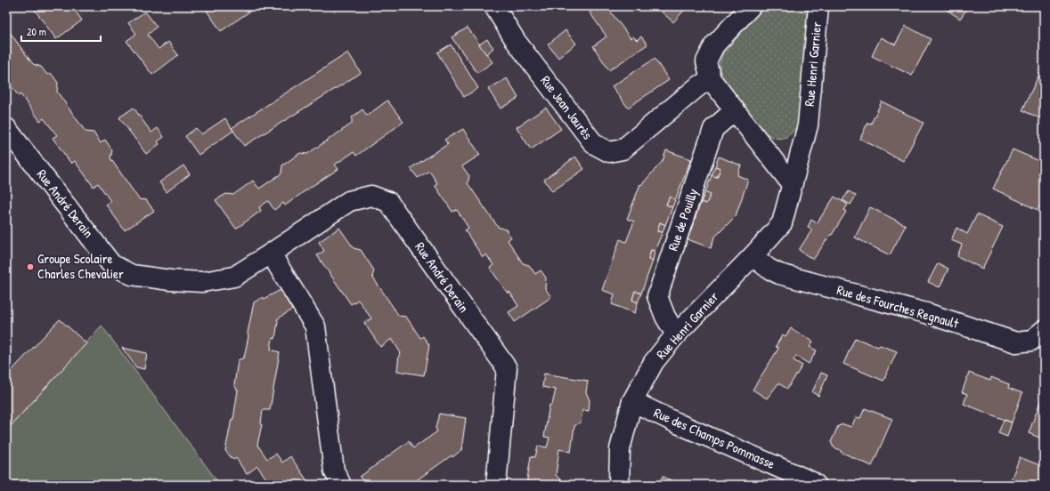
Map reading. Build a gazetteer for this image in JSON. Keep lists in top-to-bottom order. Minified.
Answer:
{"streets":{"street":["Rue Henri Garnier","Rue Jean Jaurès","Rue André Derain","Rue de Pouilly","Rue des Fourches Regnault","Rue des Champs Pommasse"]},"crossings":[["Rue Henri Garnier","Rue de Pouilly"],["Rue Henri Garnier","Rue des Fourches Regnault"],["Rue Henri Garnier","Rue des Champs Pommasse"]],"places":["Groupe Scolaire Charles Chevalier"],"scale_bar":"20 m"}
